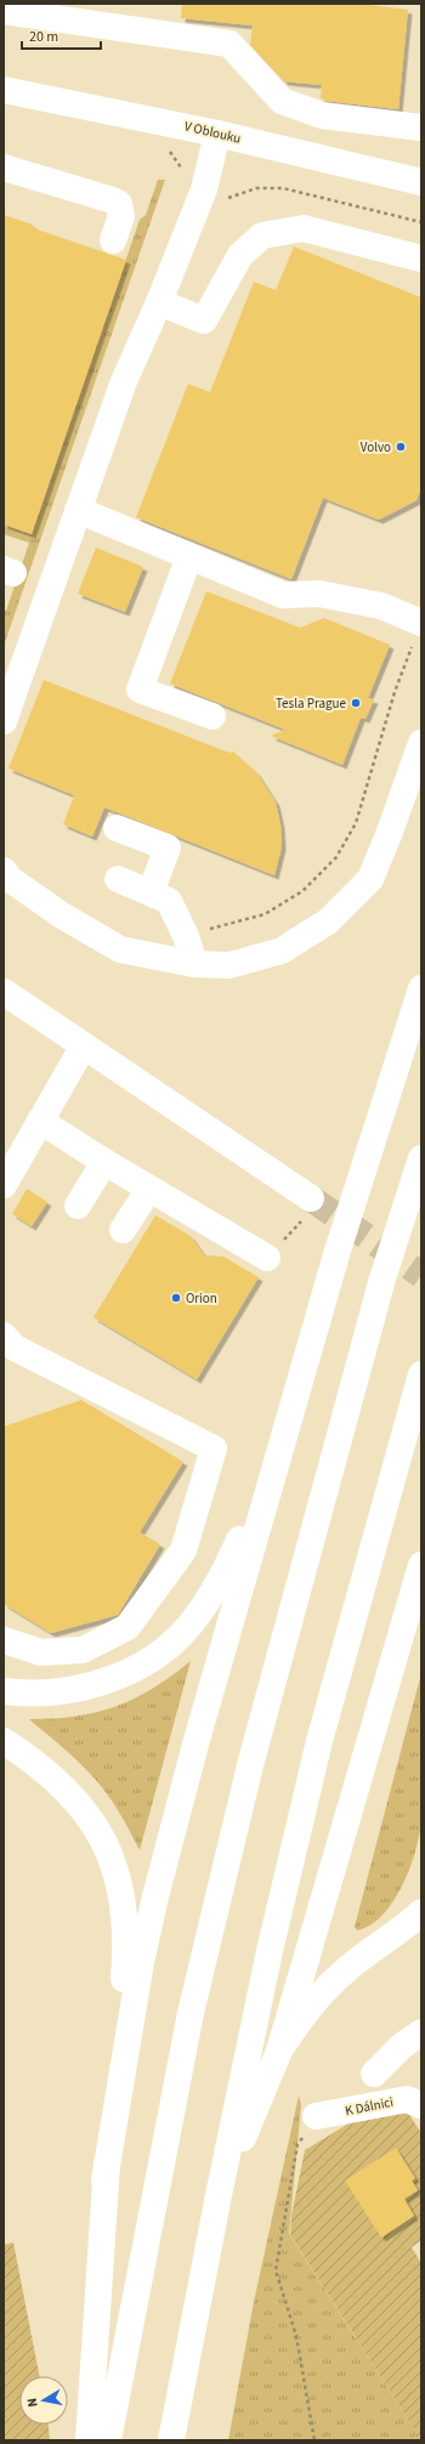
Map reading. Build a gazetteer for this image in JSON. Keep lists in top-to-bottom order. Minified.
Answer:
{"streets":{"main road":["V Oblouku","K Dálnici"]},"places":["Volvo","Tesla Prague","Orion"],"scale_bar":"20 m","north":"left"}
